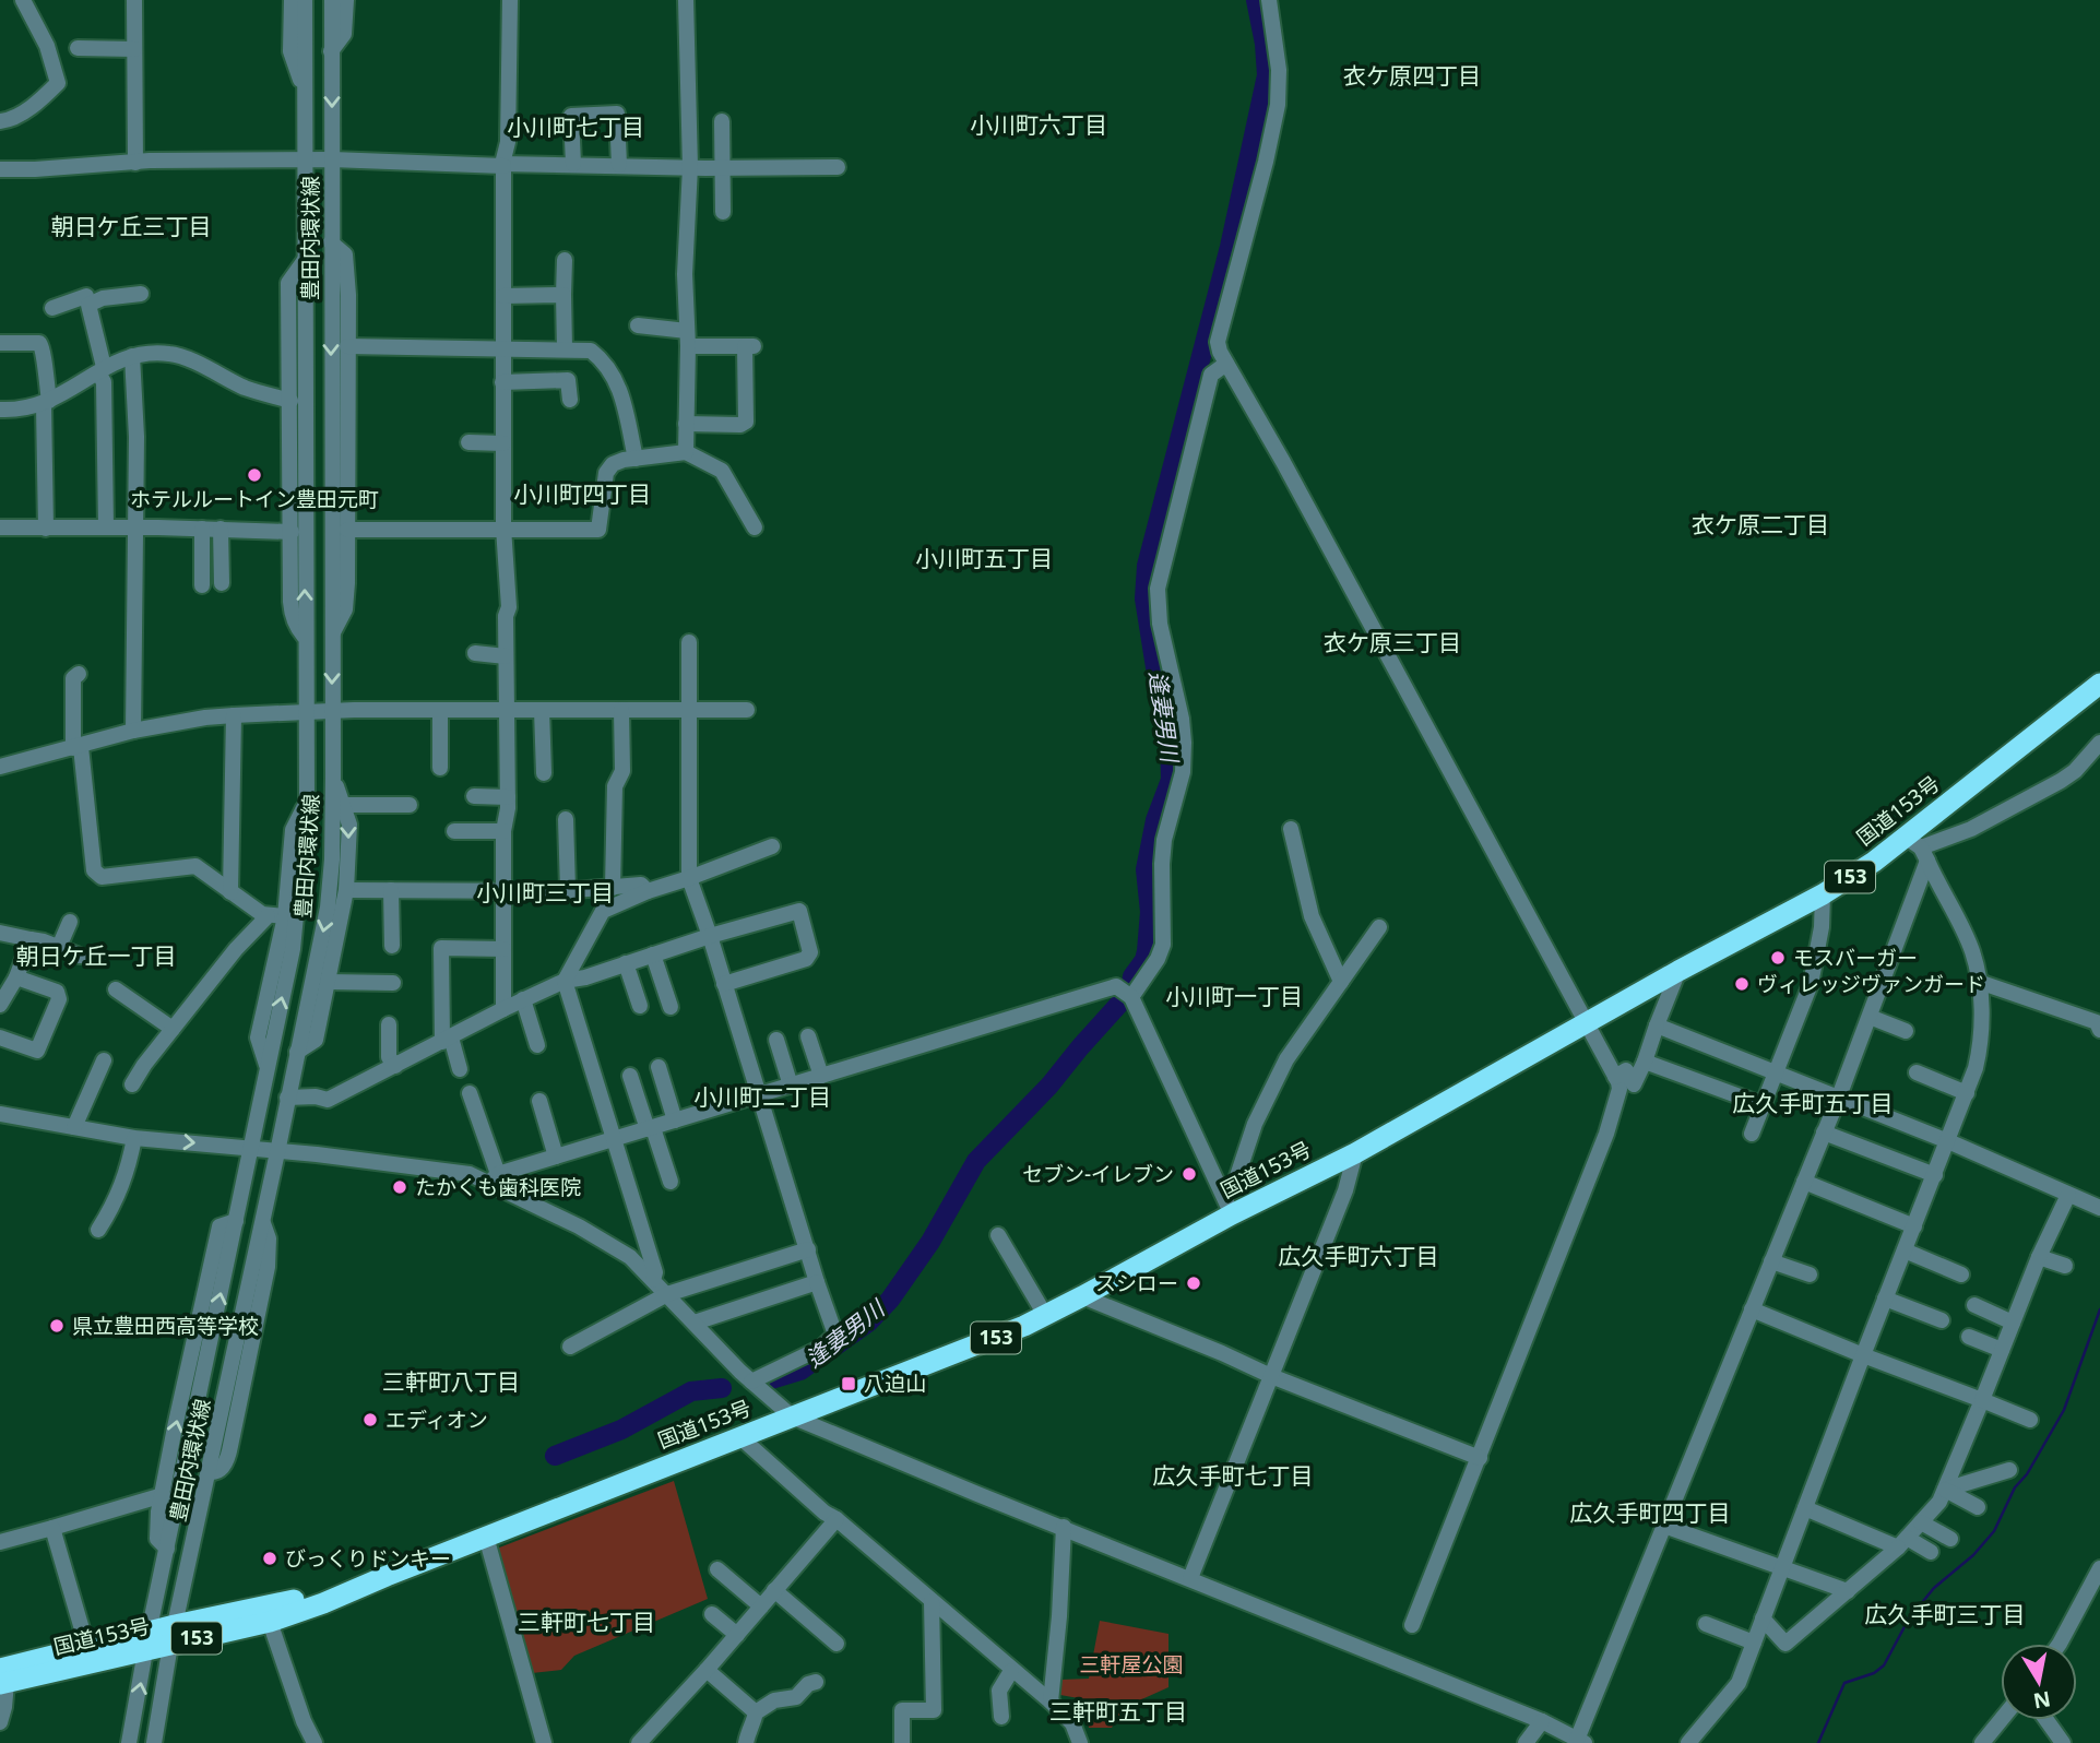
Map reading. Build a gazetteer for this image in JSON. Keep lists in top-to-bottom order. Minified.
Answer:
{"streets":{"highway":["国道153号","153"],"street":["豊田内環状線"]},"crossings":[["豊田内環状線","国道153号"]],"districts":["衣ケ原四丁目","小川町六丁目","小川町七丁目","朝日ケ丘三丁目","小川町四丁目","衣ケ原二丁目","小川町五丁目","衣ケ原三丁目","小川町三丁目","朝日ケ丘一丁目","小川町一丁目","小川町二丁目","広久手町五丁目","広久手町六丁目","三軒町八丁目","広久手町七丁目","広久手町四丁目","広久手町三丁目","三軒町七丁目","三軒町五丁目"],"water":["逢妻男川"],"parks":["三軒屋公園"],"places":{"other":["ホテルルートイン豊田元町","モスバーガー","ヴィレッジヴァンガード","セブン-イレブン","たかくも歯科医院","スシロー","県立豊田西高等学校","エディオン","びっくりドンキー"],"transit":["八迫山"]},"north":"bottom"}
